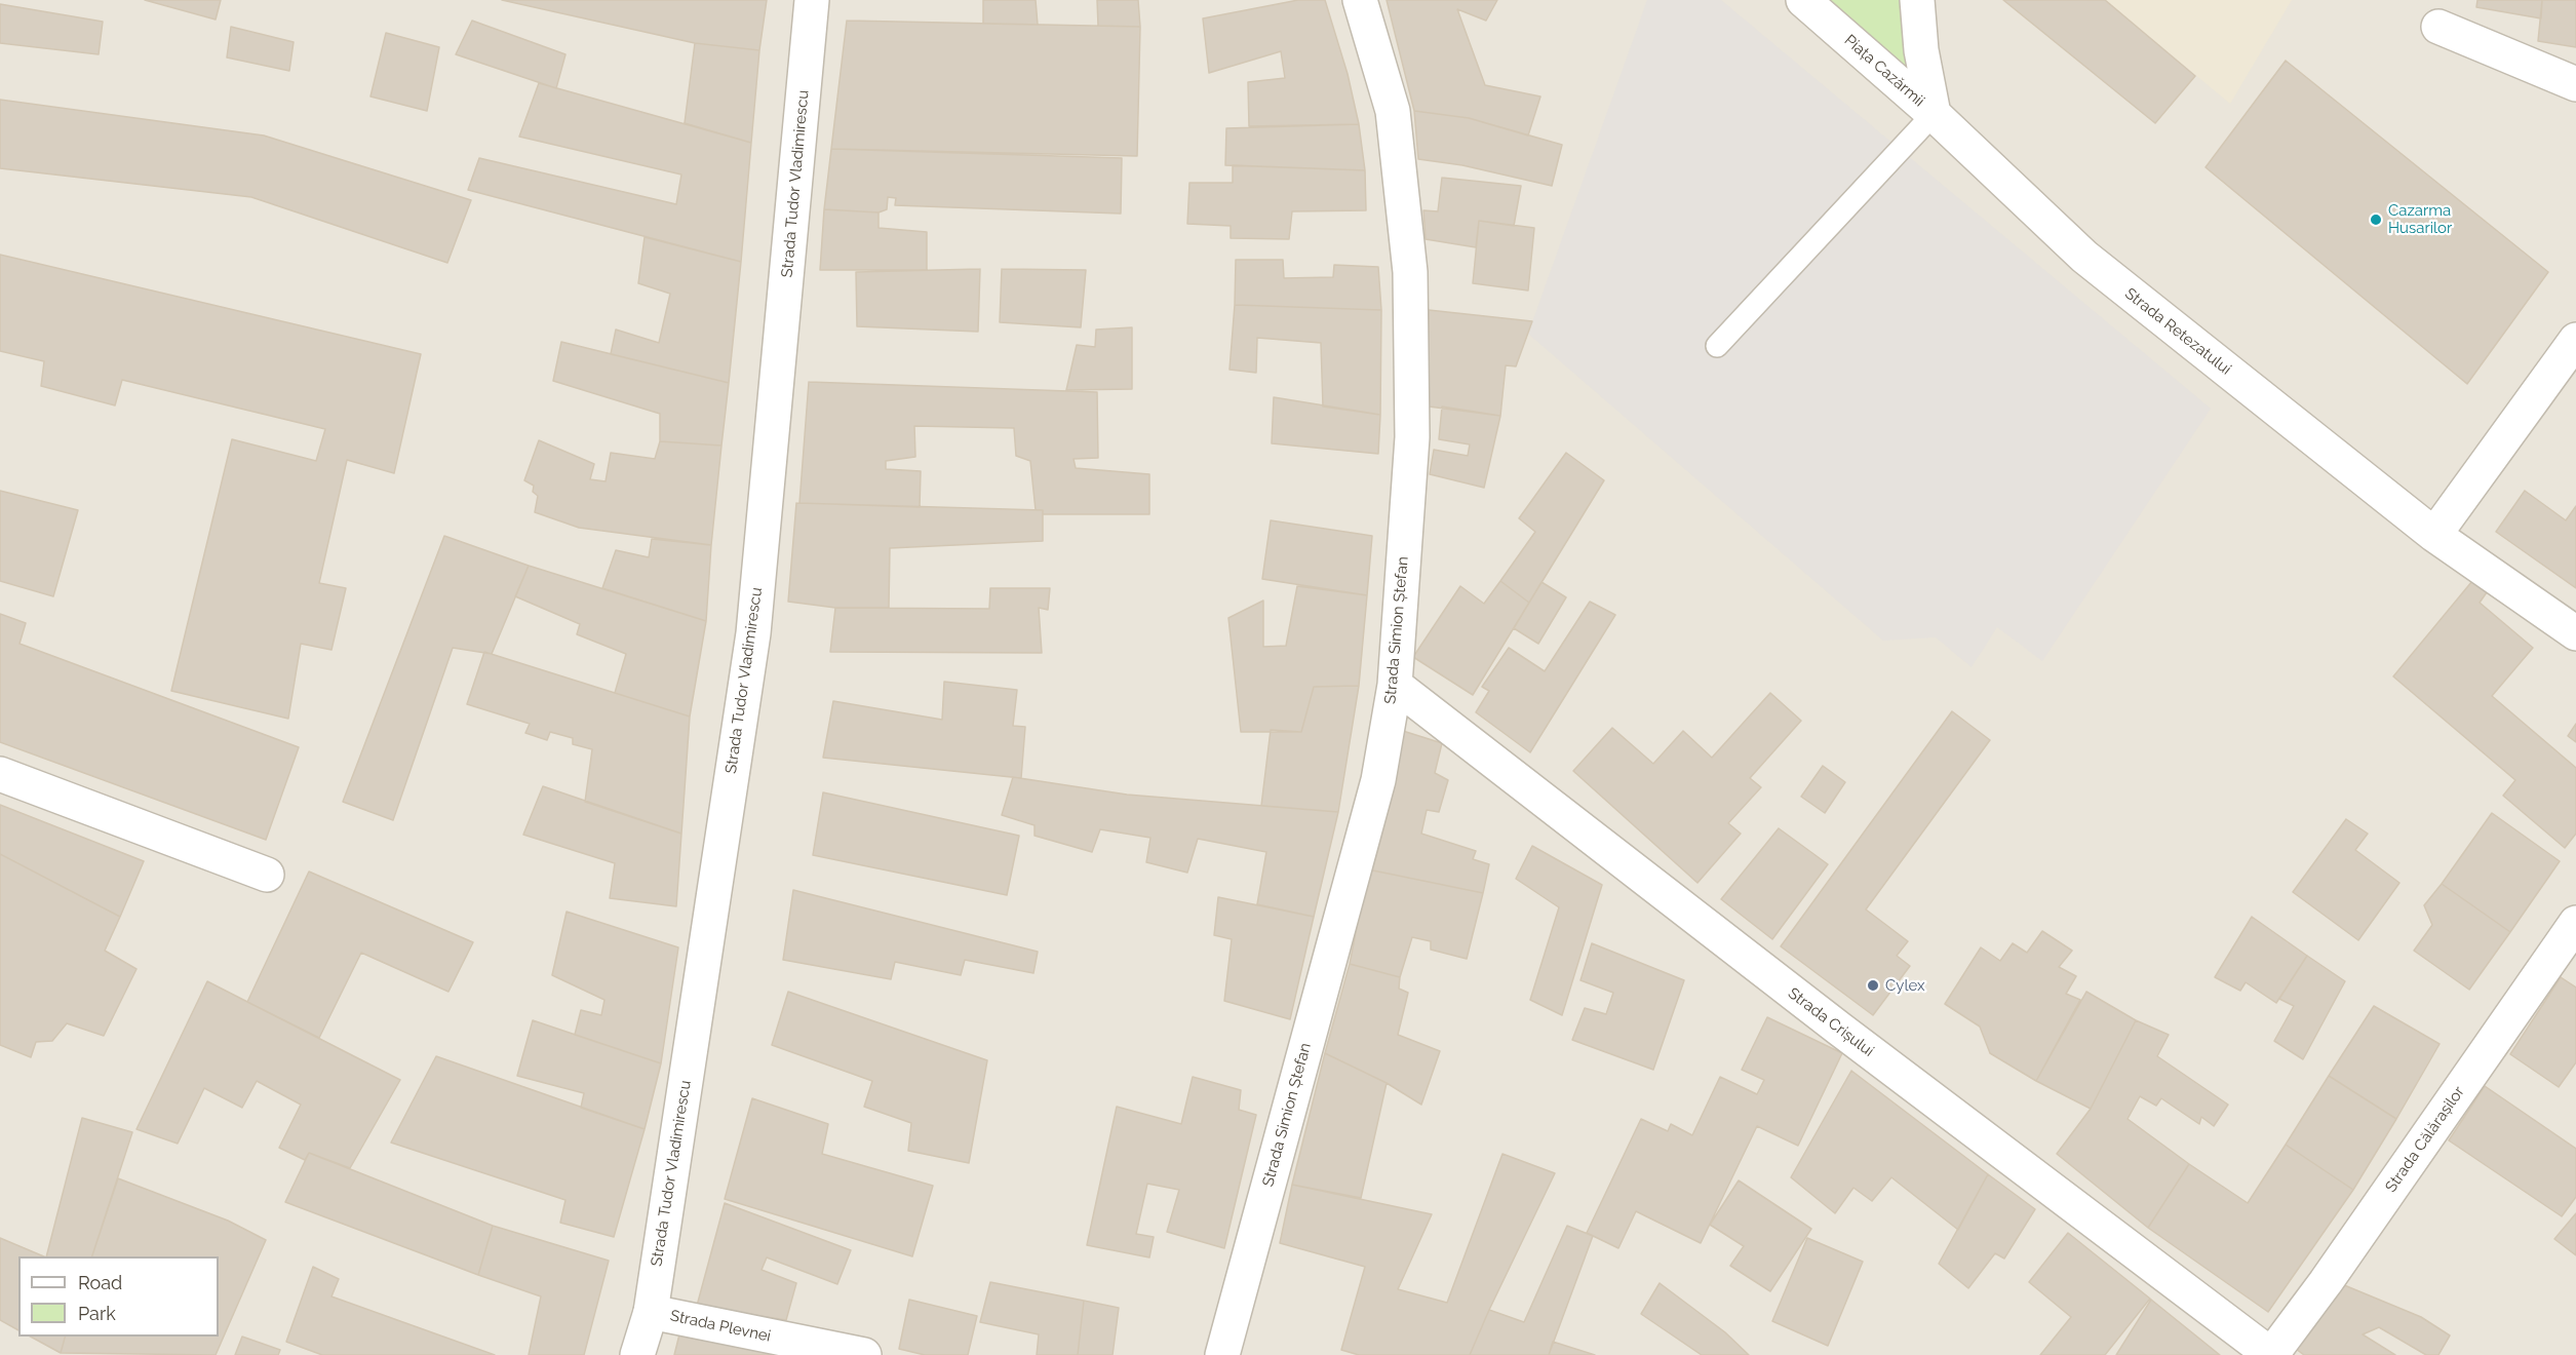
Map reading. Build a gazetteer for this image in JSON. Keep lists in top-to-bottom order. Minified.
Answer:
{"streets":{"street":["Piața Cazărmii","Strada Tudor Vladimirescu","Strada Retezatului","Strada Simion Ștefan","Strada Crișului","Strada Călărașilor","Strada Plevnei"]},"crossings":[["Piața Cazărmii","Strada Retezatului"],["Strada Tudor Vladimirescu","Strada Plevnei"],["Strada Simion Ștefan","Strada Crișului"],["Strada Crișului","Strada Călărașilor"]],"places":["Cazarma Husarilor","Cylex"],"legend":["Road","Park"]}
